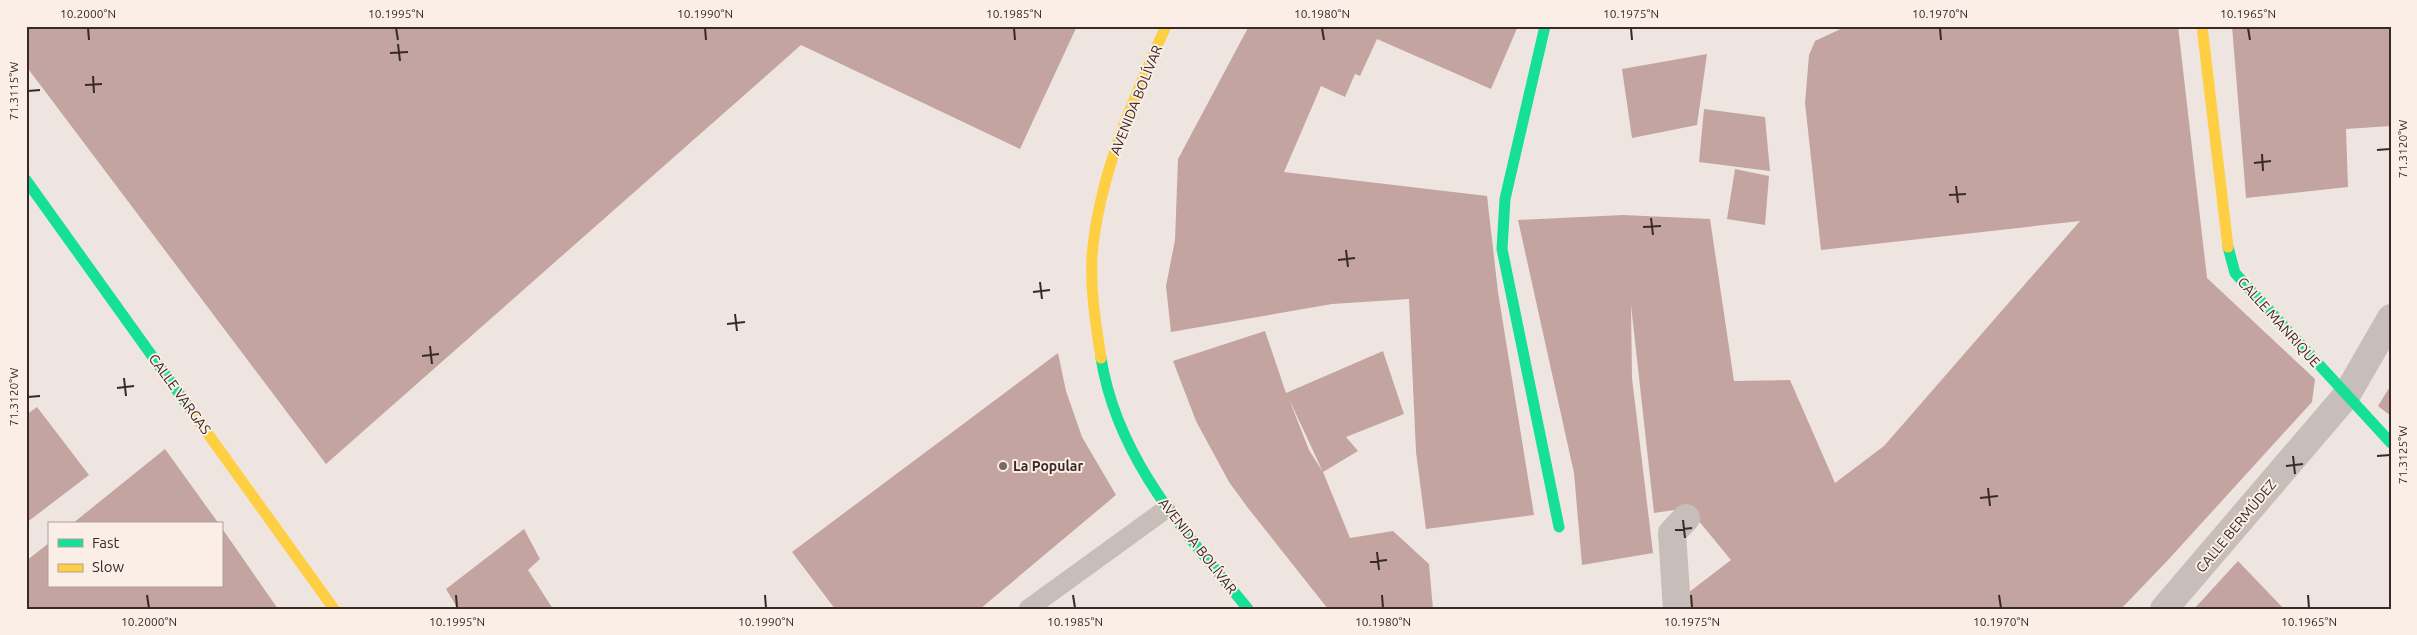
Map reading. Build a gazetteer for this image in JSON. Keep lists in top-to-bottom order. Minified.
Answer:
{"streets":{"street":["AVENIDA BOLÍVAR","CALLE MANRIQUE","CALLE VARGAS","CALLE BERMÚDEZ"]},"crossings":[["CALLE MANRIQUE","CALLE BERMÚDEZ"]],"places":["La Popular"],"legend":["Fast","Slow"],"coordinates":["10.2000°N","10.1995°N","10.1990°N","10.1985°N","10.1980°N","10.1975°N","10.1970°N","10.1965°N","71.3115°W","71.3120°W","71.3125°W"]}
